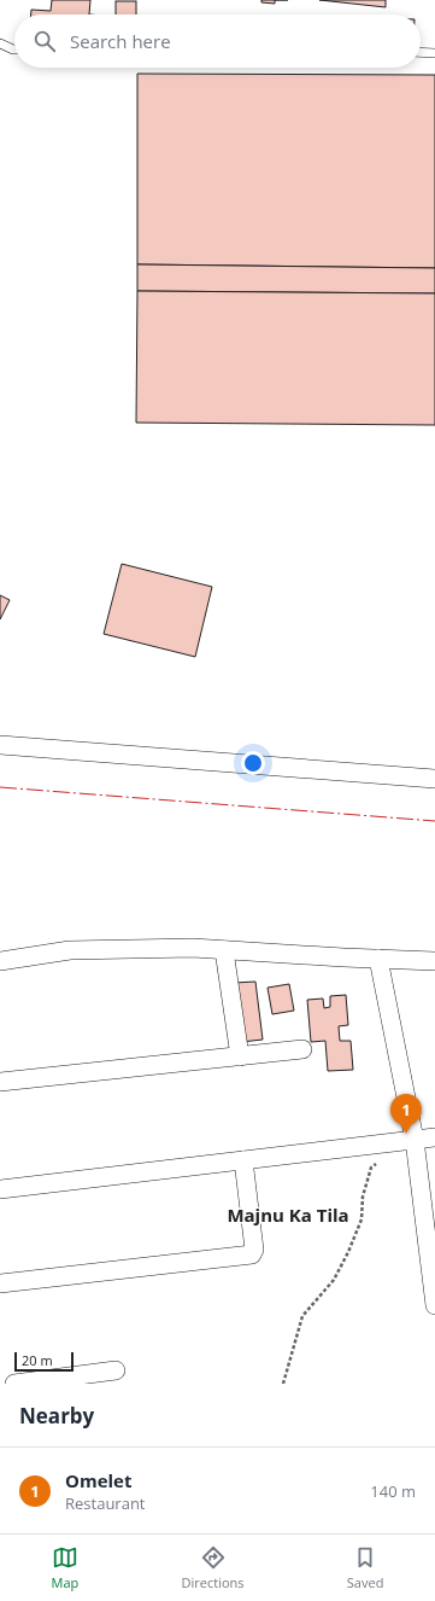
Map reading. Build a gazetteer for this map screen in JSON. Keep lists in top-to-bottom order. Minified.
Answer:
{"districts":["Majnu Ka Tila"],"scale_bar":"20 m","page":{"search":"Search here","pins":"1","scale":"20 m","heading":"Nearby","list":[{"mark":"1","name":"Omelet","note":"Restaurant","value":"140 m"}],"nav":["Map","Directions","Saved"]}}
